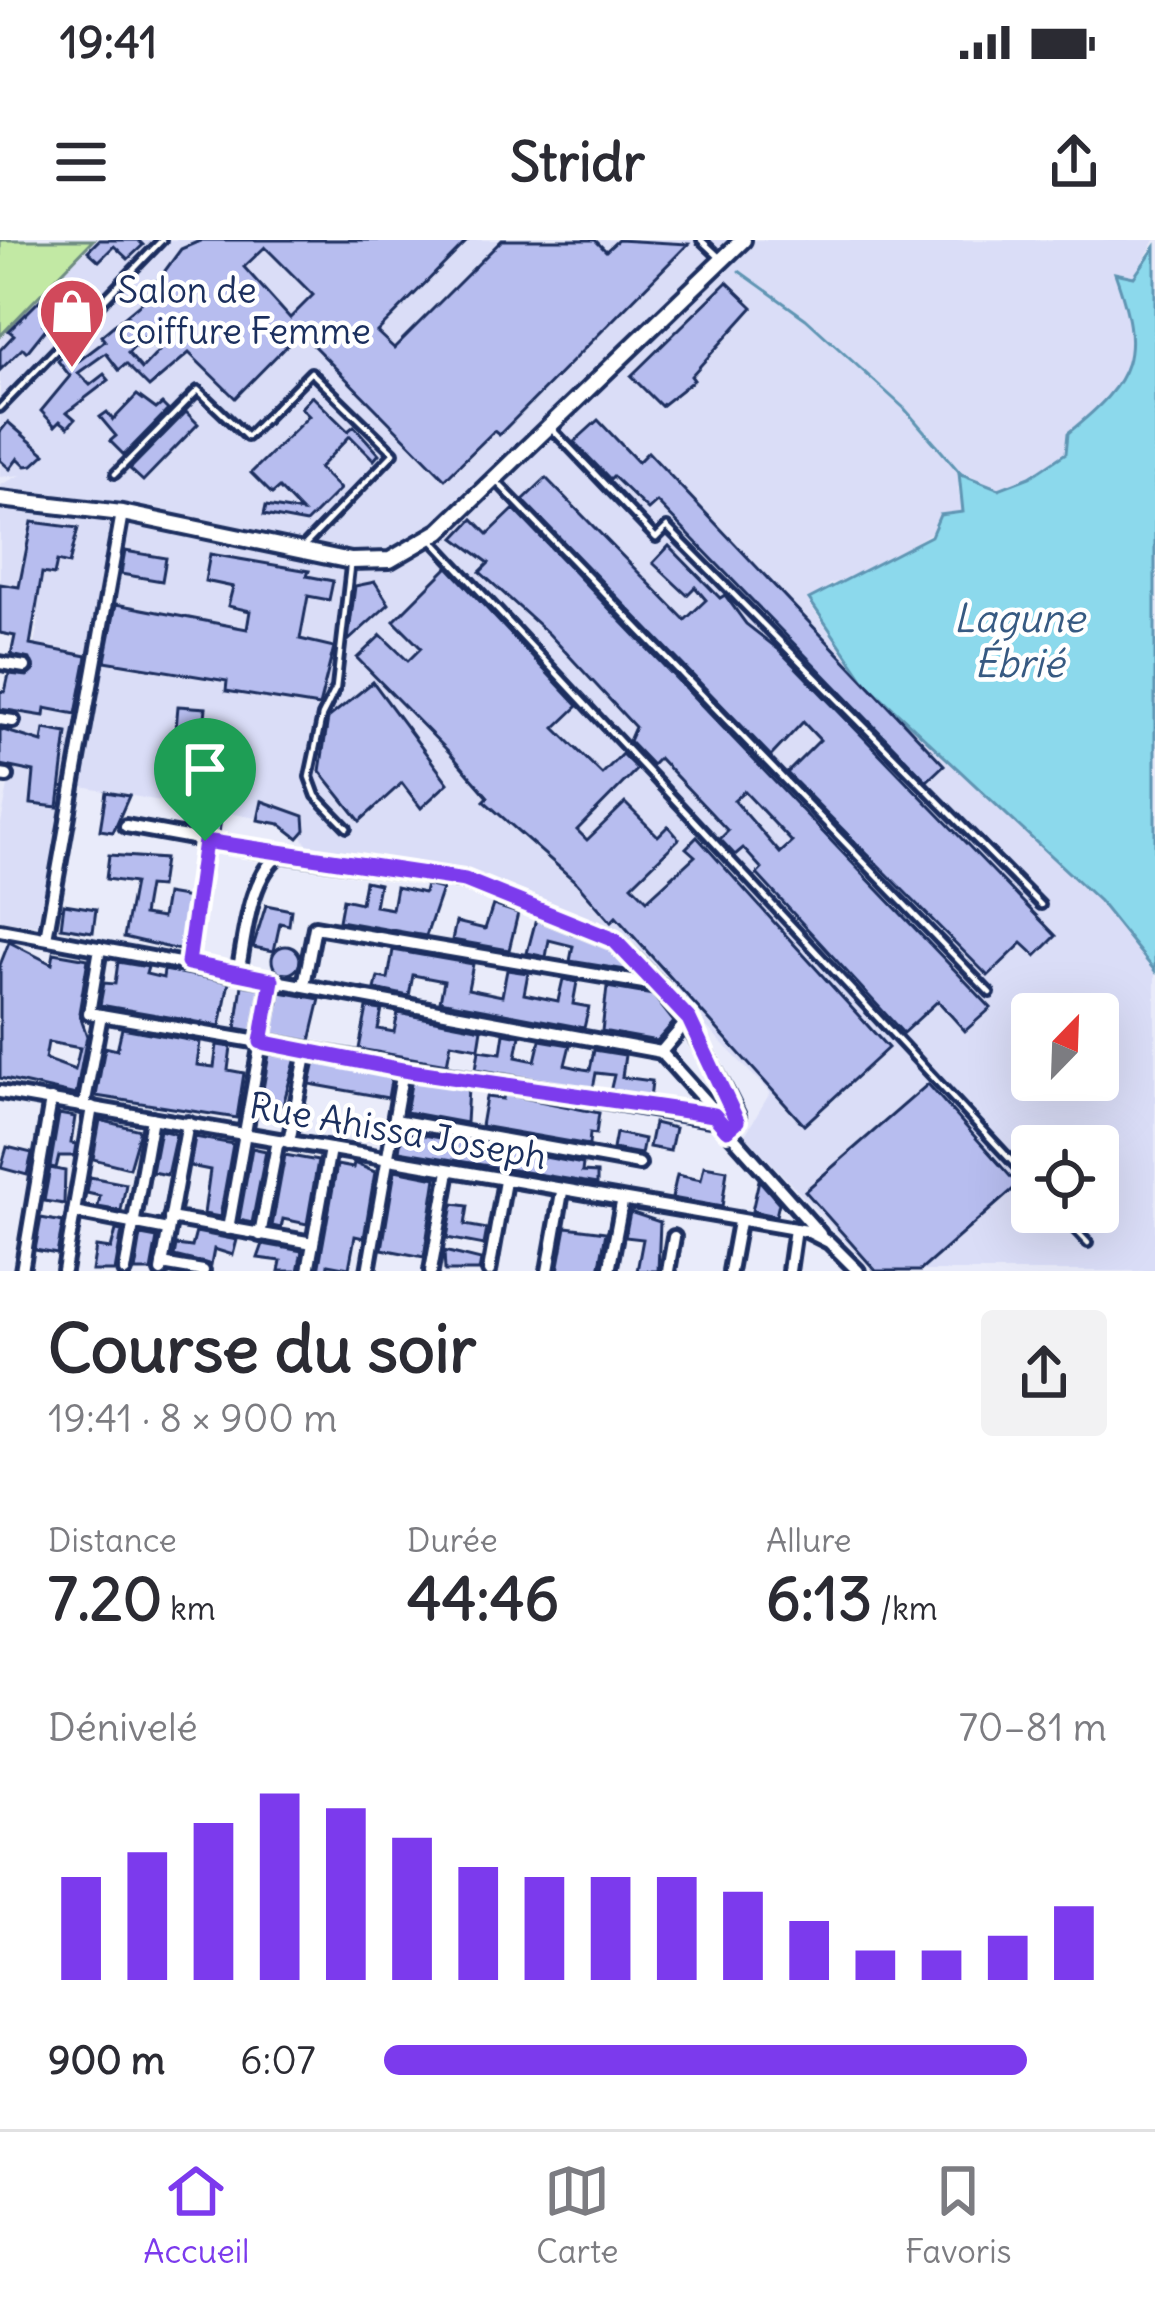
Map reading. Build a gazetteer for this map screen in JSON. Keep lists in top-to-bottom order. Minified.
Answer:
{"streets":{"street":["Rue Ahissa Joseph"]},"water":["Lagune Ébrié"],"places":{"shop":["Salon de coiffure Femme"]},"north":"top right","page":{"status":"19:41","header":"Stridr","heading":["Course du soir","19:41 · 8 × 900 m"],"stats":[["Distance","7.20 km"],["Durée","44:46"],["Allure","6:13 /km"]],"chart":["Dénivelé","70–81 m"],"list":[{"name":"900 m","note":"6:07"}],"tabs":["Accueil","Carte","Favoris"]}}
